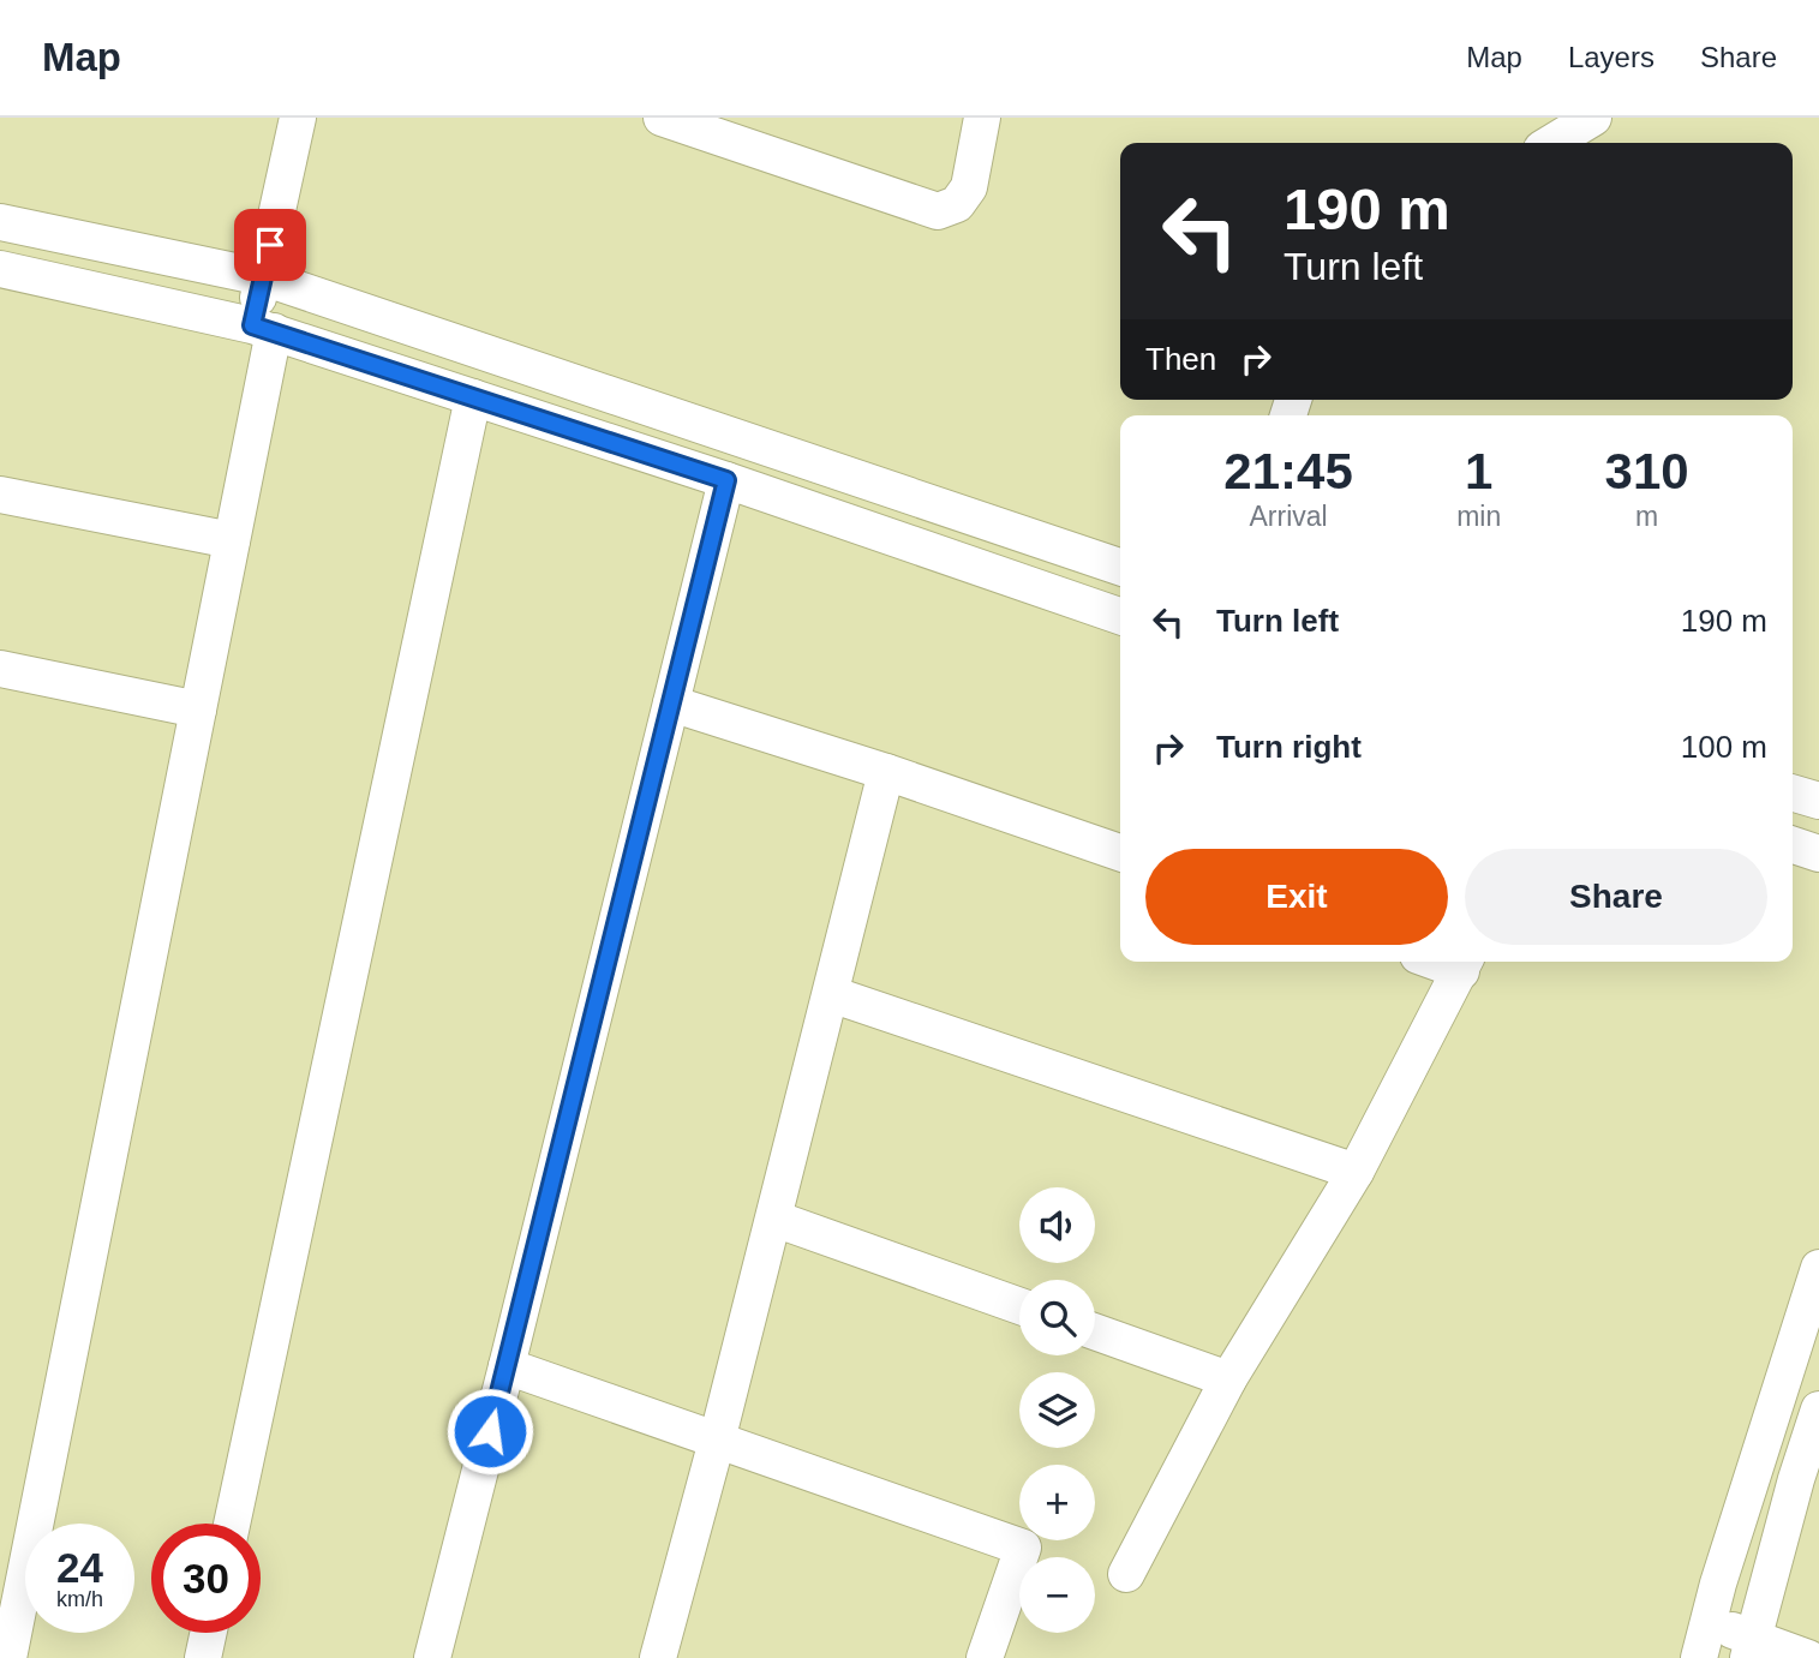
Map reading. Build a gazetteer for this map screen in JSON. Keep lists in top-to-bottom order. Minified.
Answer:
{"page":{"header":"Map","nav":["Map","Layers","Share"],"turn":["190 m","Turn left"],"then":"Then","eta":["21:45","Arrival","1","min","310","m"],"list":[{"name":"Turn left","value":"190 m"},{"name":"Turn right","value":"100 m"}],"buttons":["Exit","Share"],"map_buttons":["+","−"],"speed":"24 km/h","limit":"30"}}
